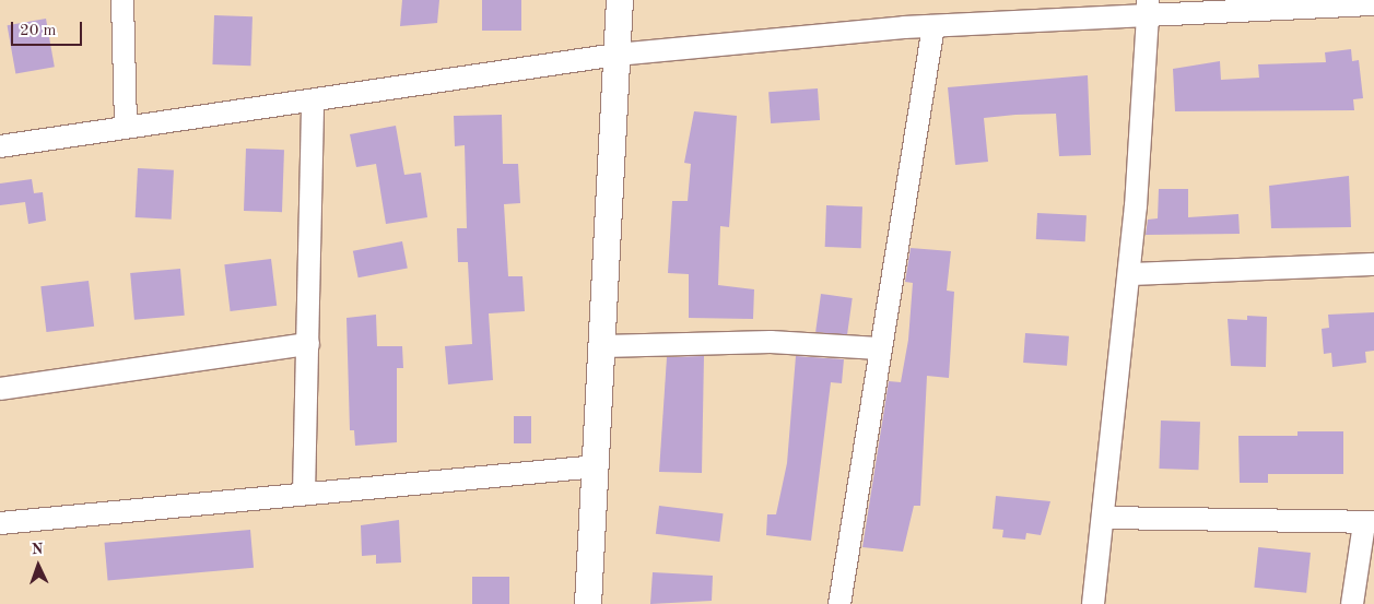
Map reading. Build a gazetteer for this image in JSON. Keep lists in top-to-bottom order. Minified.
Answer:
{"scale_bar":"20 m","north":"top"}
